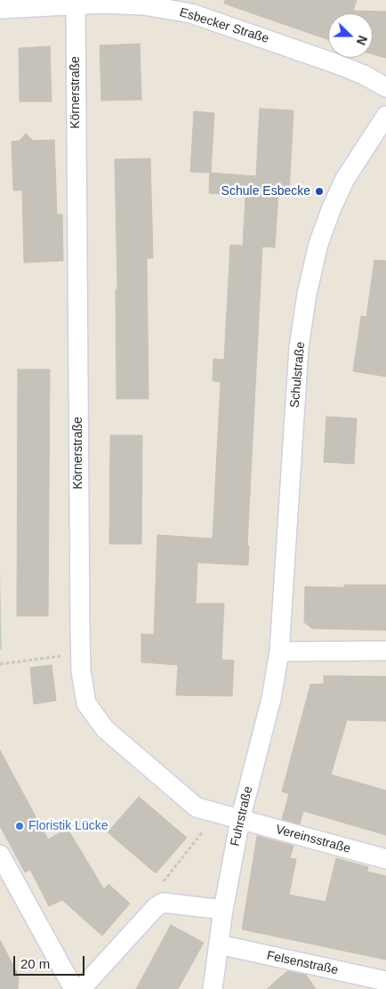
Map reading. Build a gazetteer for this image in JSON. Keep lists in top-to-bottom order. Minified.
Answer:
{"streets":{"street":["Esbecker Straße","Körnerstraße","Schulstraße","Fuhrstraße","Vereinsstraße","Felsenstraße"]},"crossings":[["Esbecker Straße","Körnerstraße"],["Körnerstraße","Fuhrstraße"],["Körnerstraße","Vereinsstraße"],["Schulstraße","Fuhrstraße"],["Fuhrstraße","Vereinsstraße"],["Fuhrstraße","Felsenstraße"]],"places":["Schule Esbecke","Floristik Lücke"],"scale_bar":"20 m","north":"right"}
